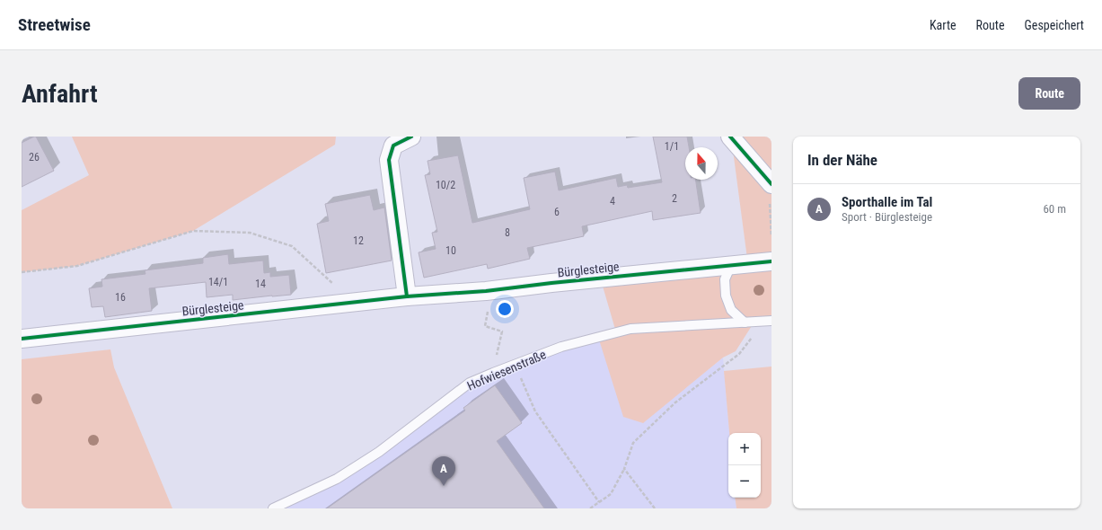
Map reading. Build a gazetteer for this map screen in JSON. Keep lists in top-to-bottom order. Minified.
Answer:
{"streets":{"street":["Bürglesteige"],"lane":["Hofwiesenstraße"]},"house_numbers":["1/1","26","10/2","2","4","6","8","12","10","14/1","14","16"],"north":"top","page":{"header":"Streetwise","nav":["Karte","Route","Gespeichert"],"buttons":"Route","title":"Anfahrt","heading":"In der Nähe","list":[{"mark":"A","name":"Sporthalle im Tal","note":"Sport · Bürglesteige","value":"60 m"}],"map_buttons":["+","−"],"pins":"A"}}
